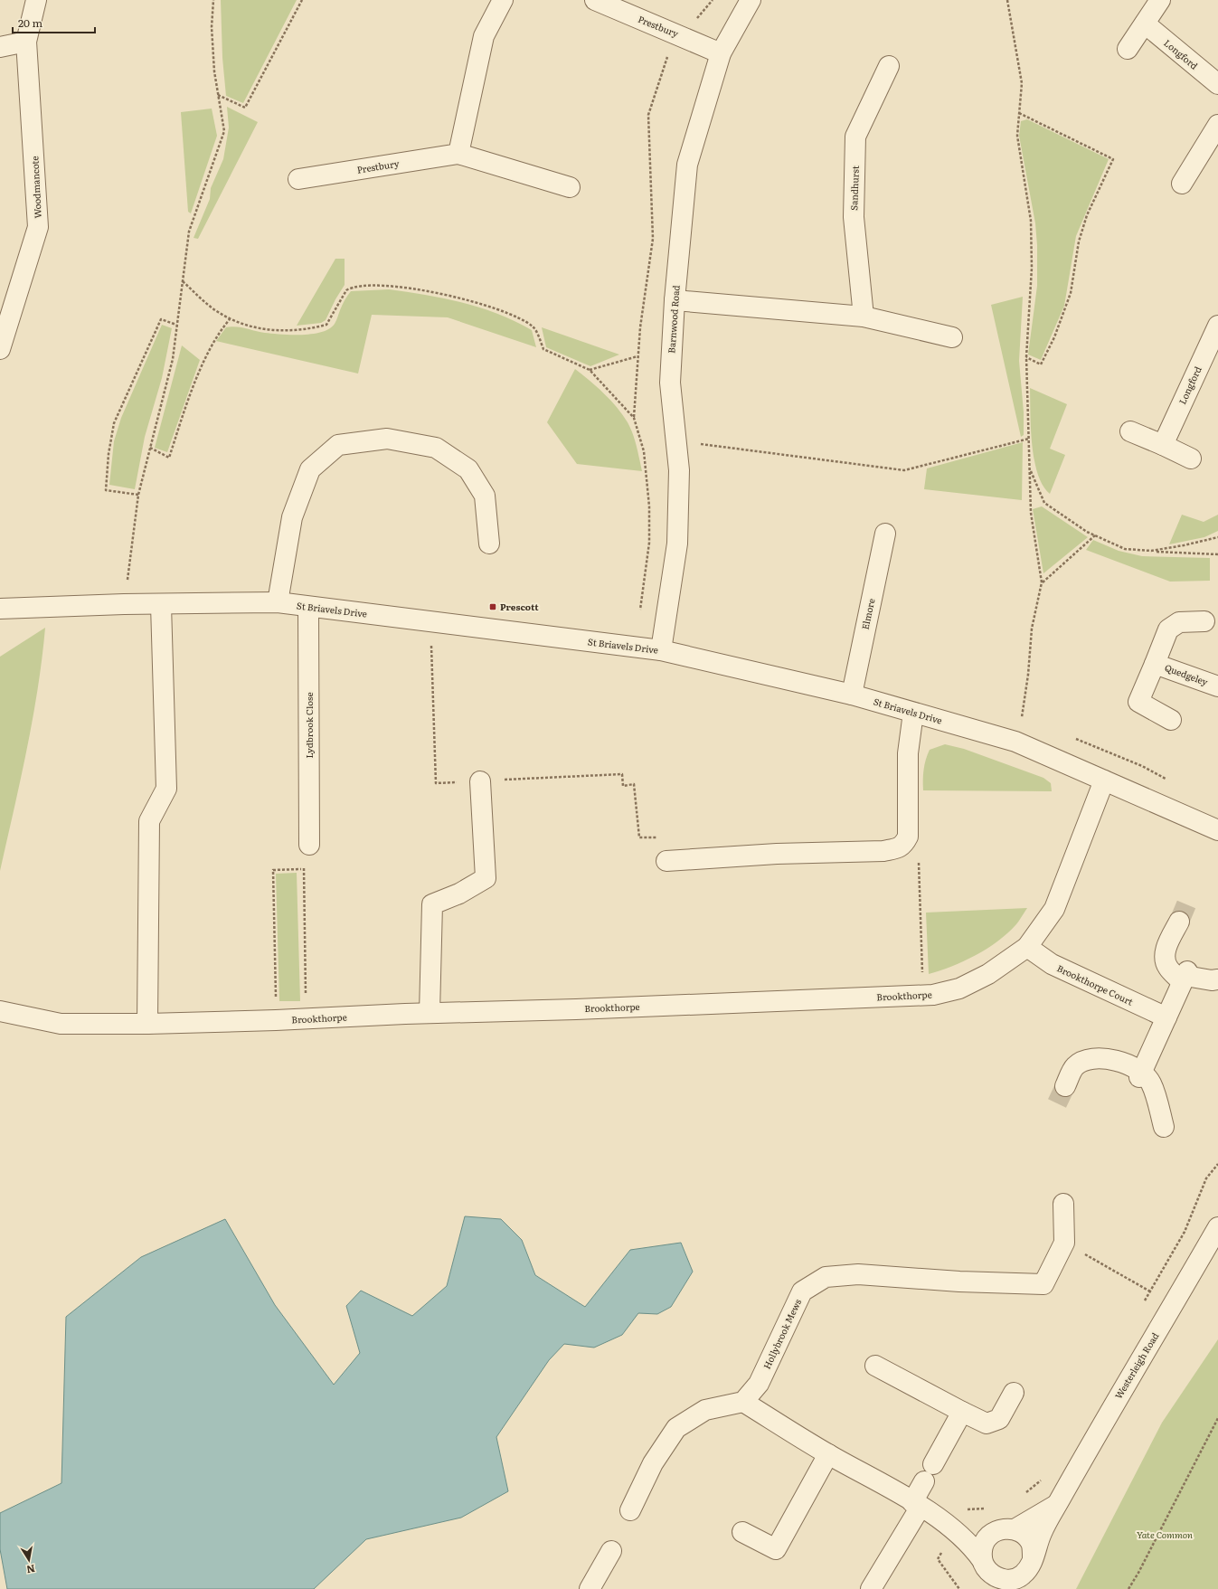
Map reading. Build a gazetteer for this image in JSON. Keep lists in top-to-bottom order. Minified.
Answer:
{"streets":{"street":["Prestbury","Longford","Woodmancote","Sandhurst","Barnwood Road","St Briavels Drive","Elmore","Quedgeley","Lydbrook Close","Brookthorpe Court","Brookthorpe","Hollybrook Mews","Westerleigh Road"]},"crossings":[["Prestbury","Barnwood Road"],["Barnwood Road","St Briavels Drive"],["St Briavels Drive","Elmore"],["St Briavels Drive","Lydbrook Close"],["St Briavels Drive","Brookthorpe"],["Brookthorpe Court","Brookthorpe"]],"parks":["Yate Common"],"places":{"transit":["Prescott"]},"scale_bar":"20 m","north":"bottom"}
